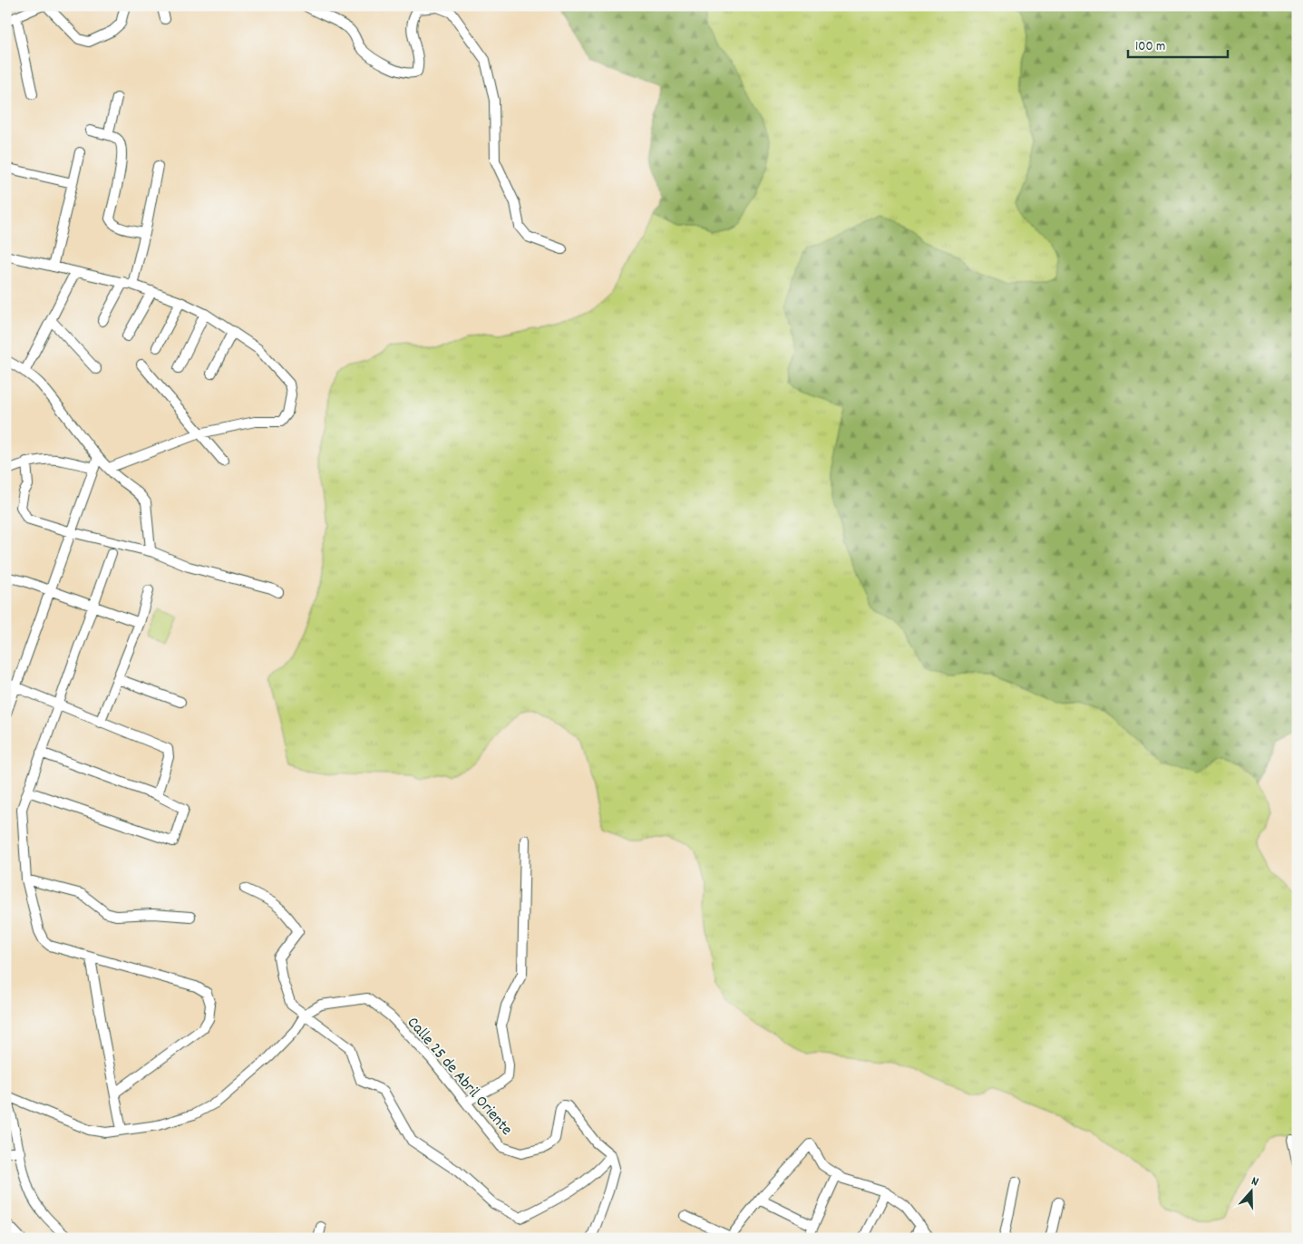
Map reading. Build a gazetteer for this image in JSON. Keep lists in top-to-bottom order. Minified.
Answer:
{"streets":{"street":["Calle 25 de Abril Oriente"]},"scale_bar":"100 m","north":"top"}
